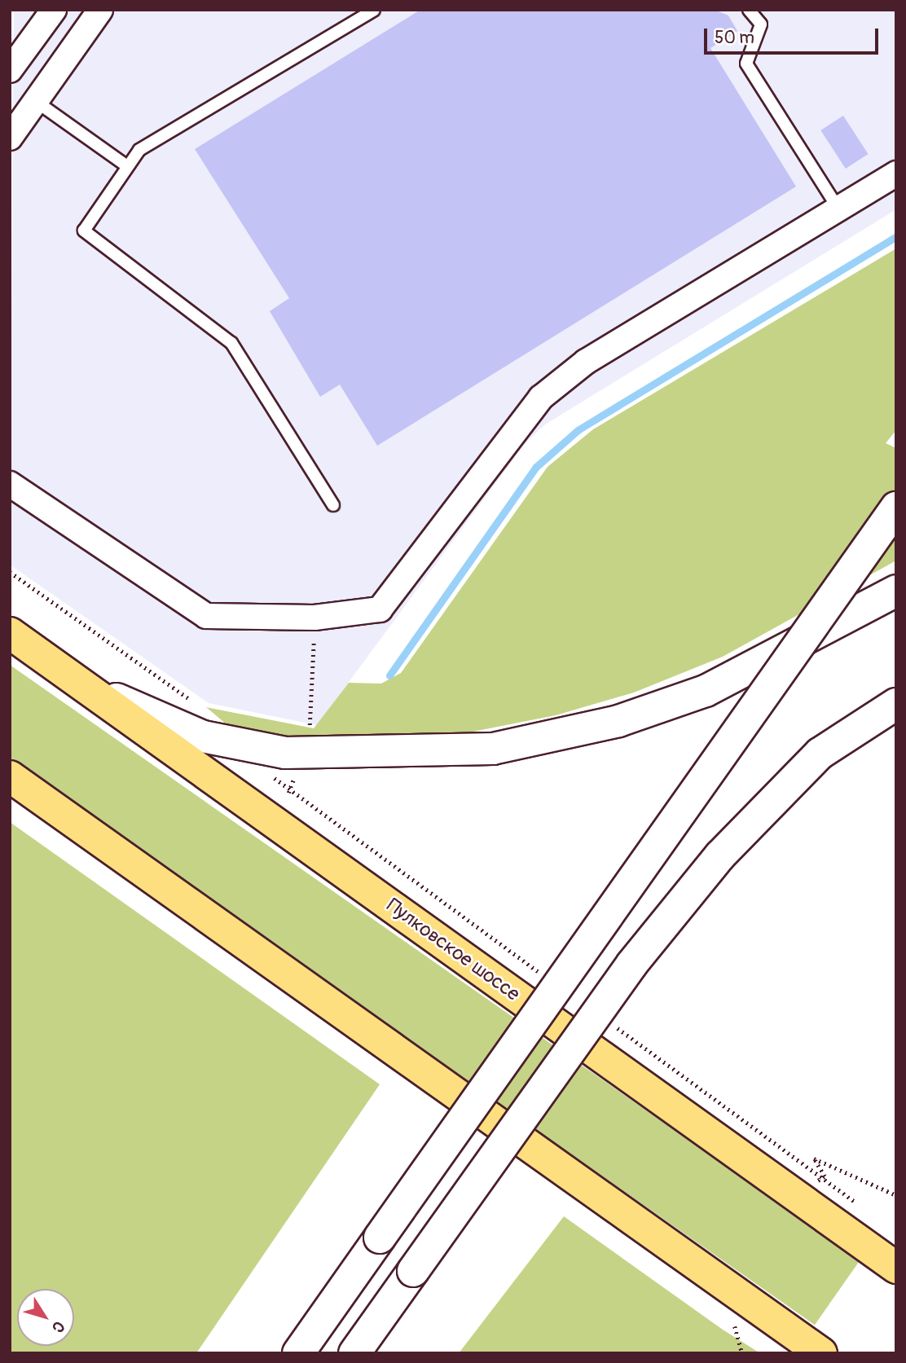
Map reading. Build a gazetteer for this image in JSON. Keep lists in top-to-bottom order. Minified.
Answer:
{"streets":{"highway":["Пулковское шоссе"]},"scale_bar":"50 m","north":"bottom right"}
